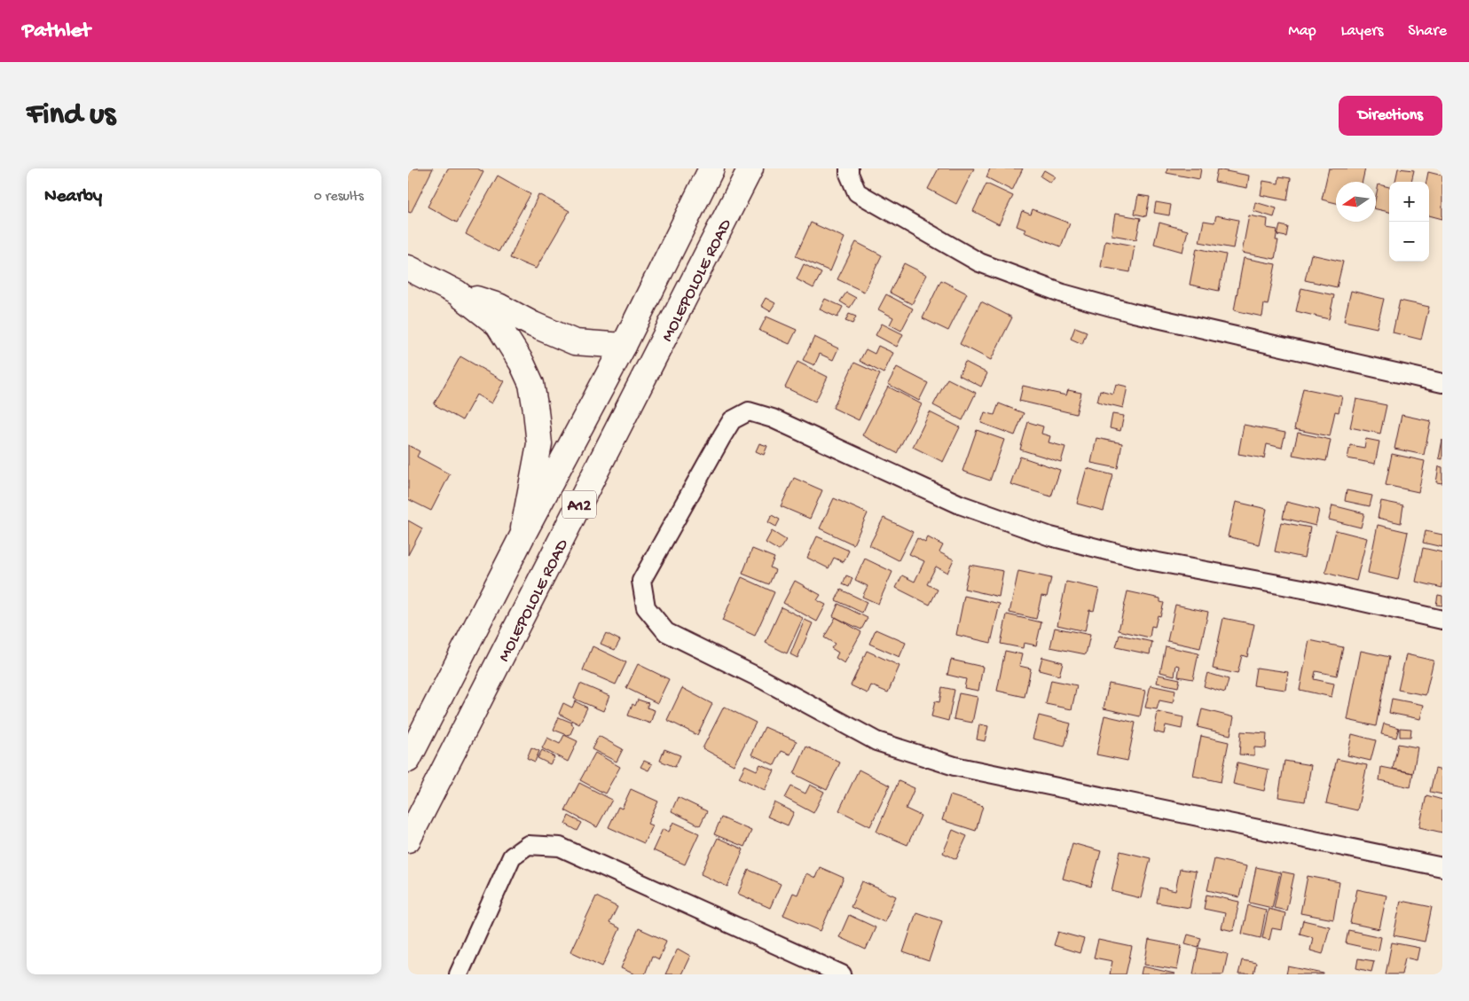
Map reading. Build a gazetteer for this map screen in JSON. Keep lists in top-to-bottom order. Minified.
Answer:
{"streets":{"main road":["MOLEPOLOLE ROAD","A12"]},"north":"left","page":{"header":"Pathlet","nav":["Map","Layers","Share"],"buttons":"Directions","title":"Find us","heading":["Nearby","0 results"],"map_buttons":["+","−"]}}
